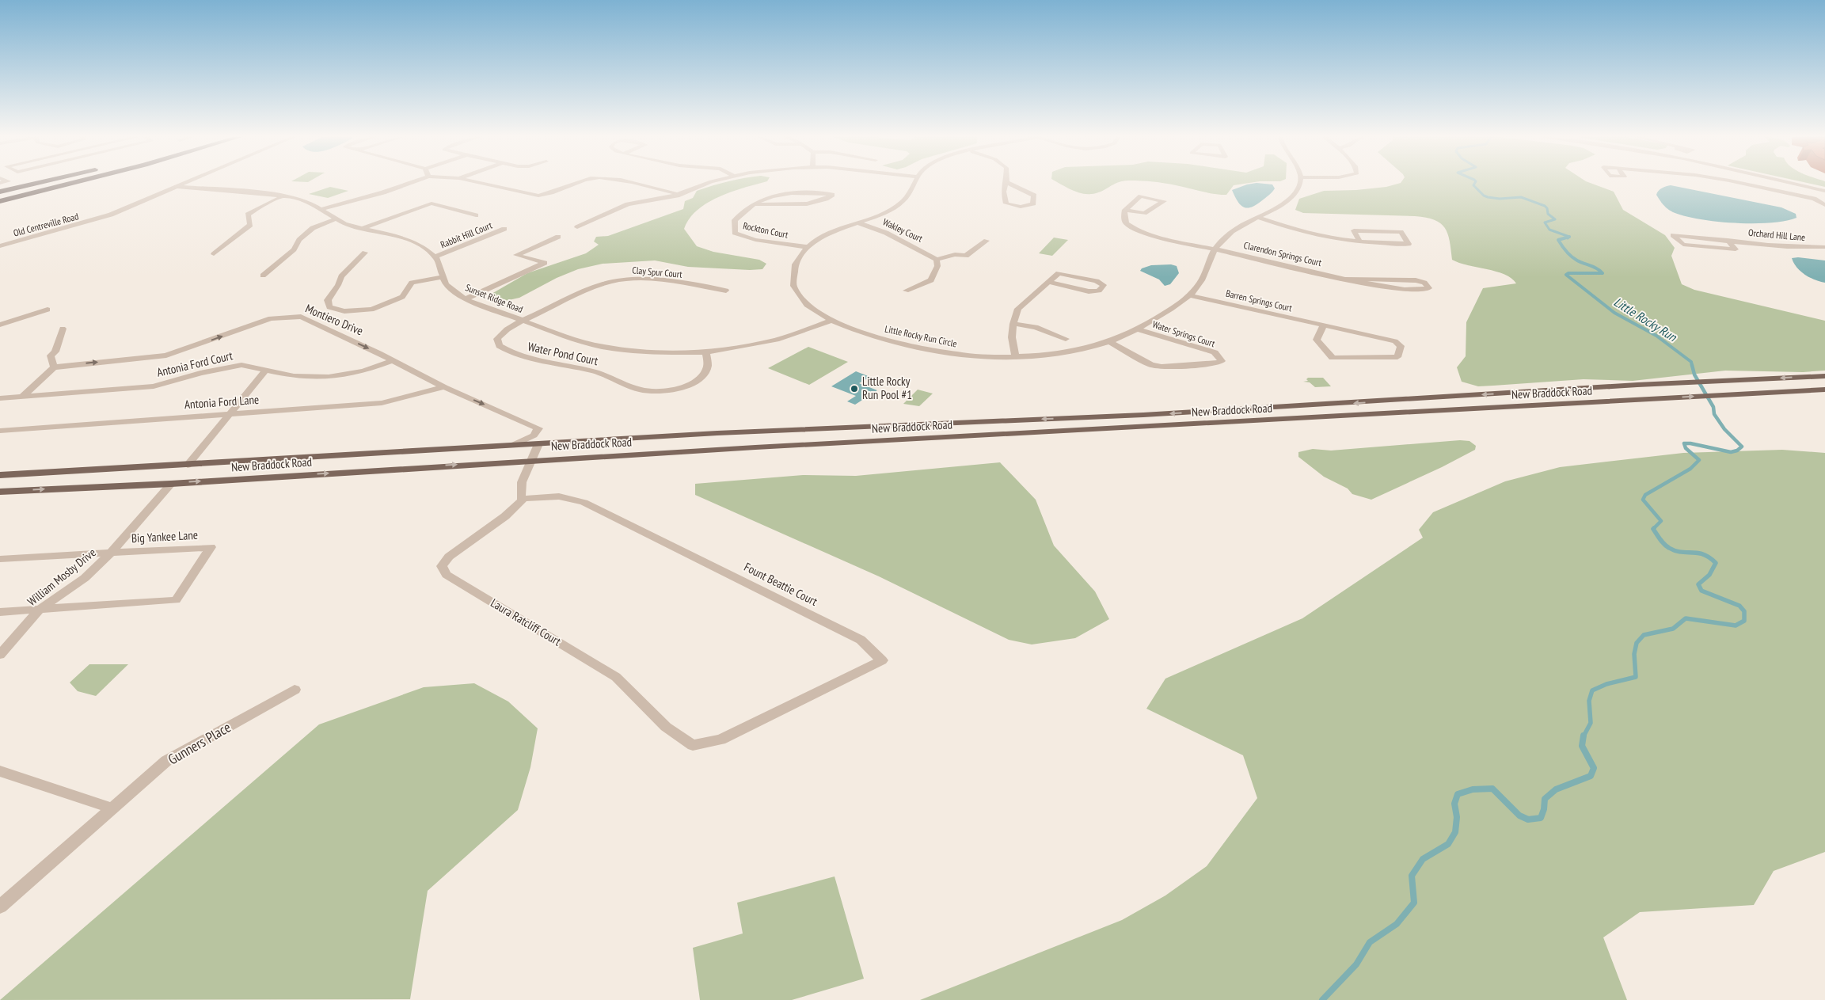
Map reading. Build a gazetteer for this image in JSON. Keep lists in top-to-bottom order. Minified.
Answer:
{"streets":{"main road":["New Braddock Road"],"street":["Old Centreville Road","Rockton Court","Wakley Court","Rabbit Hill Court","Orchard Hill Lane","Clarendon Springs Court","Clay Spur Court","Sunset Ridge Road","Barren Springs Court","Montiero Drive","Water Springs Court","Little Rocky Run Circle","Water Pond Court","Antonia Ford Court","Antonia Ford Lane","Big Yankee Lane","William Mosby Drive","Fount Beattie Court","Laura Ratcliff Court","Gunners Place"]},"crossings":[["Rockton Court","Little Rocky Run Circle"],["Wakley Court","Little Rocky Run Circle"],["Rabbit Hill Court","Sunset Ridge Road"],["Clarendon Springs Court","Little Rocky Run Circle"],["Clay Spur Court","Sunset Ridge Road"],["Clay Spur Court","Water Pond Court"],["Sunset Ridge Road","Little Rocky Run Circle"],["Sunset Ridge Road","Water Pond Court"],["Barren Springs Court","Little Rocky Run Circle"],["Montiero Drive","Antonia Ford Court"],["Montiero Drive","New Braddock Road"],["Montiero Drive","Antonia Ford Lane"],["Water Springs Court","Little Rocky Run Circle"],["New Braddock Road","William Mosby Drive"],["Big Yankee Lane","William Mosby Drive"],["Fount Beattie Court","Laura Ratcliff Court"]],"one_way":["Montiero Drive"],"water":["Little Rocky Run"],"places":["Little Rocky Run Pool #1"]}
